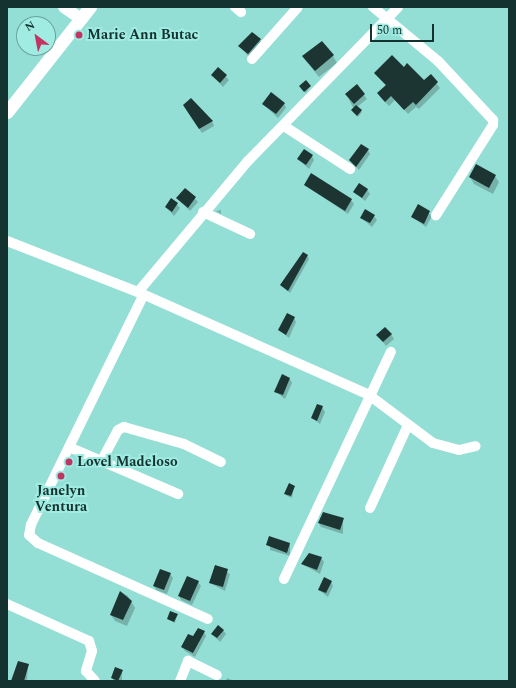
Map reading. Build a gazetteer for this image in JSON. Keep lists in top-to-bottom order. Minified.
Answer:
{"places":["Marie Ann Butac","Lovel Madeloso","Janelyn Ventura"],"scale_bar":"50 m","north":"top left"}
